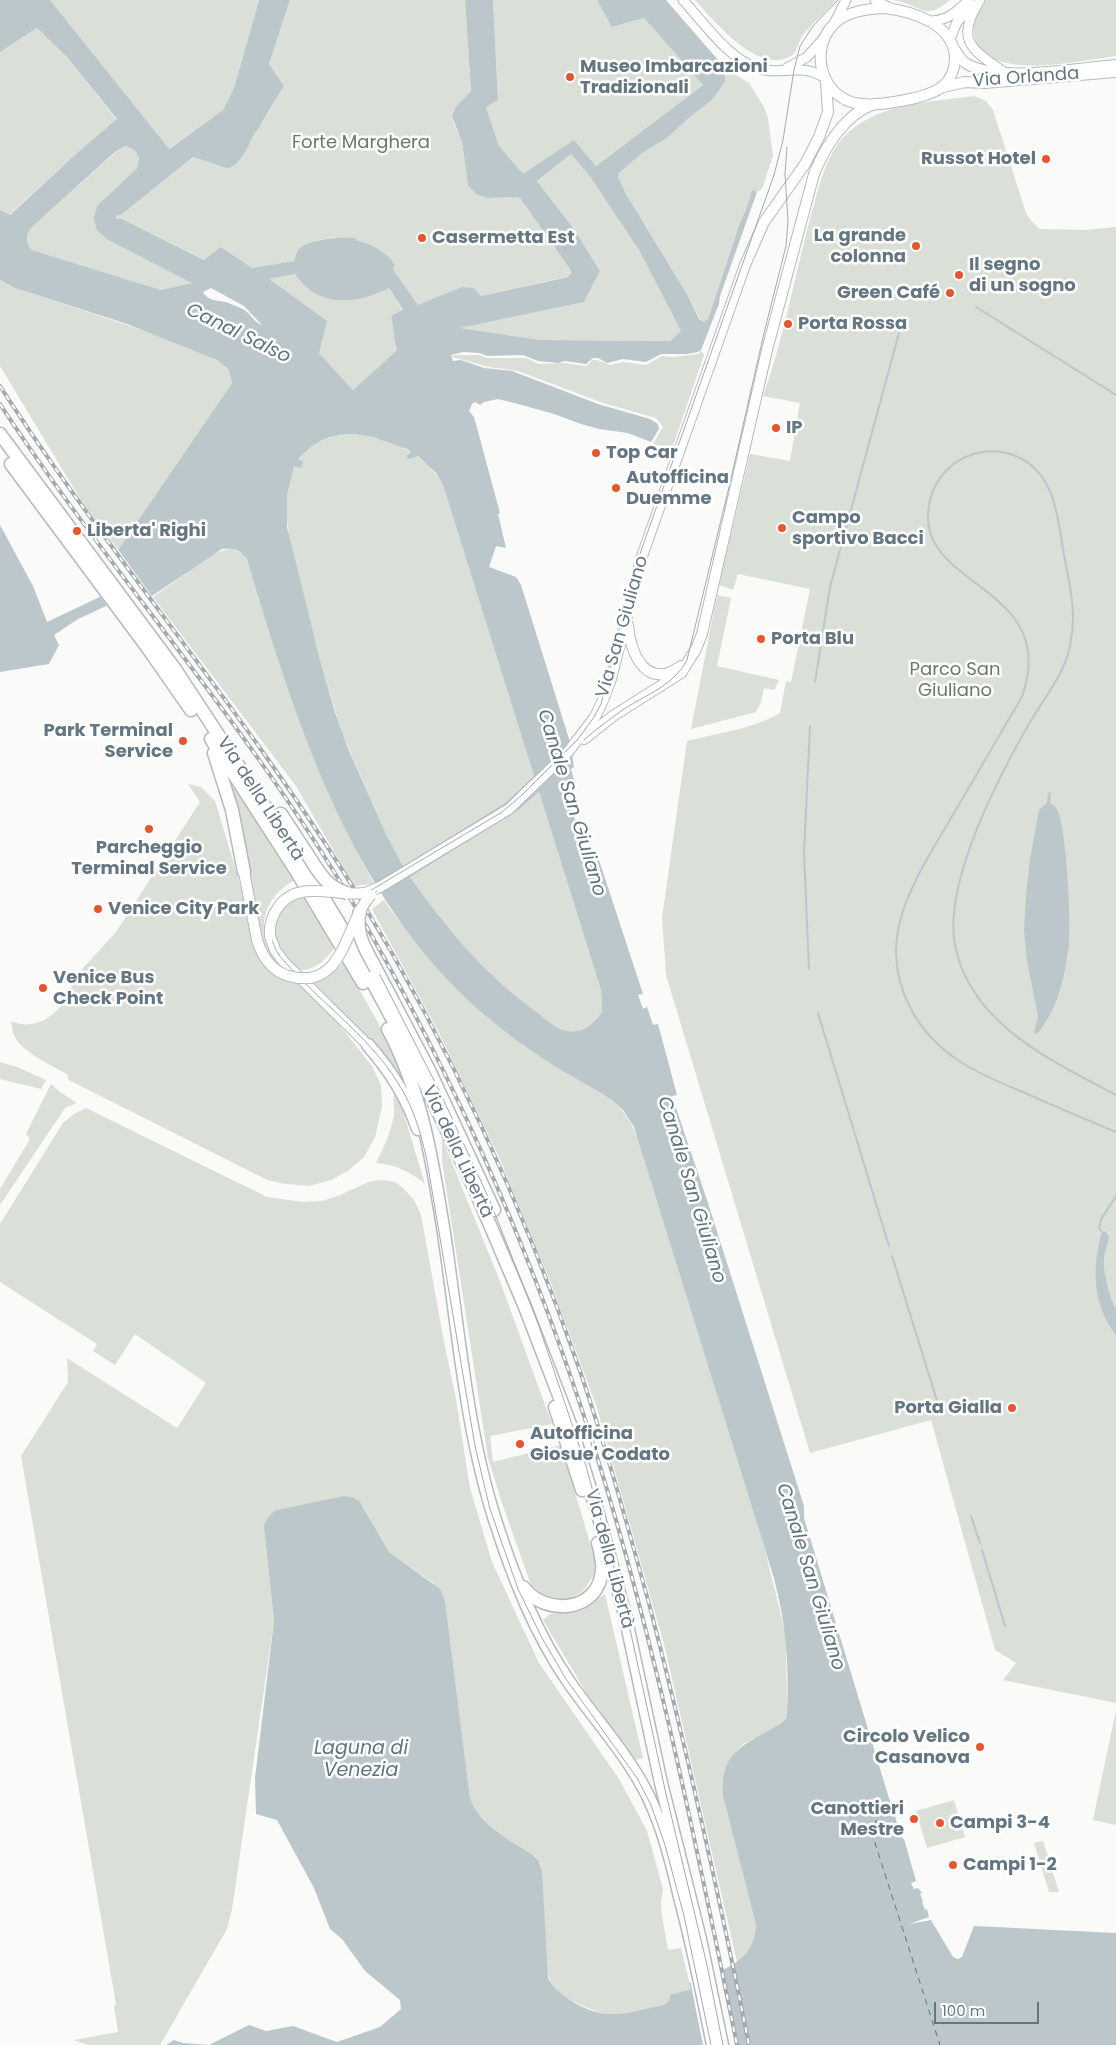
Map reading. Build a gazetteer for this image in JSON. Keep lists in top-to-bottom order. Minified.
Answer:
{"streets":{"highway":["Via della Libertà"],"main road":["Via Orlanda","Via San Giuliano"]},"crossings":[["Via Orlanda","Via San Giuliano"]],"water":["Canal Salso","Canale San Giuliano","Laguna di Venezia"],"parks":["Forte Marghera","Parco San Giuliano"],"places":["Museo Imbarcazioni Tradizionali","Russot Hotel","Casermetta Est","La grande colonna","Il segno di un sogno","Green Café","Porta Rossa","IP","Top Car","Autofficina Duemme","Campo sportivo Bacci","Liberta' Righi","Porta Blu","Park Terminal Service","Parcheggio Terminal Service","Venice City Park","Venice Bus Check Point","Porta Gialla","Autofficina Giosue' Codato","Circolo Velico Casanova","Canottieri Mestre","Campi 3-4","Campi 1-2"],"scale_bar":"100 m"}
